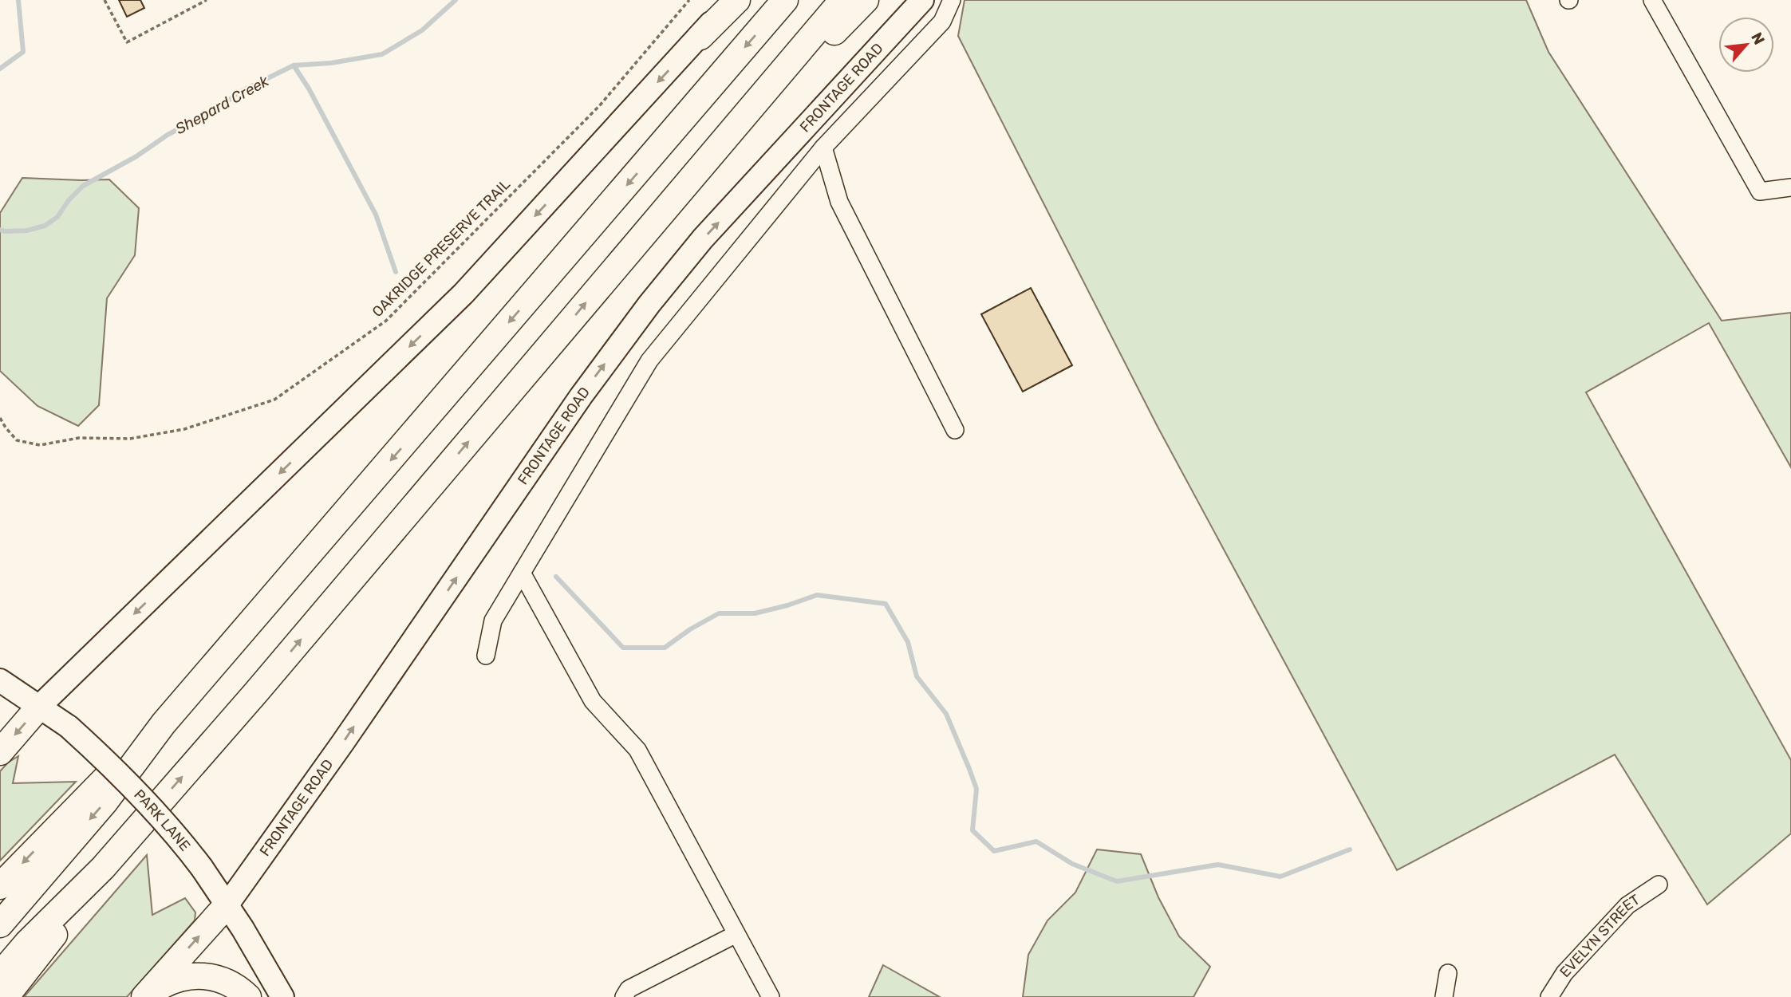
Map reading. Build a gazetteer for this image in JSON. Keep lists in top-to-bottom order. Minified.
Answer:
{"streets":{"main road":["FRONTAGE ROAD","PARK LANE"],"street":["EVELYN STREET"],"path":["OAKRIDGE PRESERVE TRAIL"]},"crossings":[["FRONTAGE ROAD","PARK LANE"]],"water":["Shepard Creek"],"north":"top right"}
